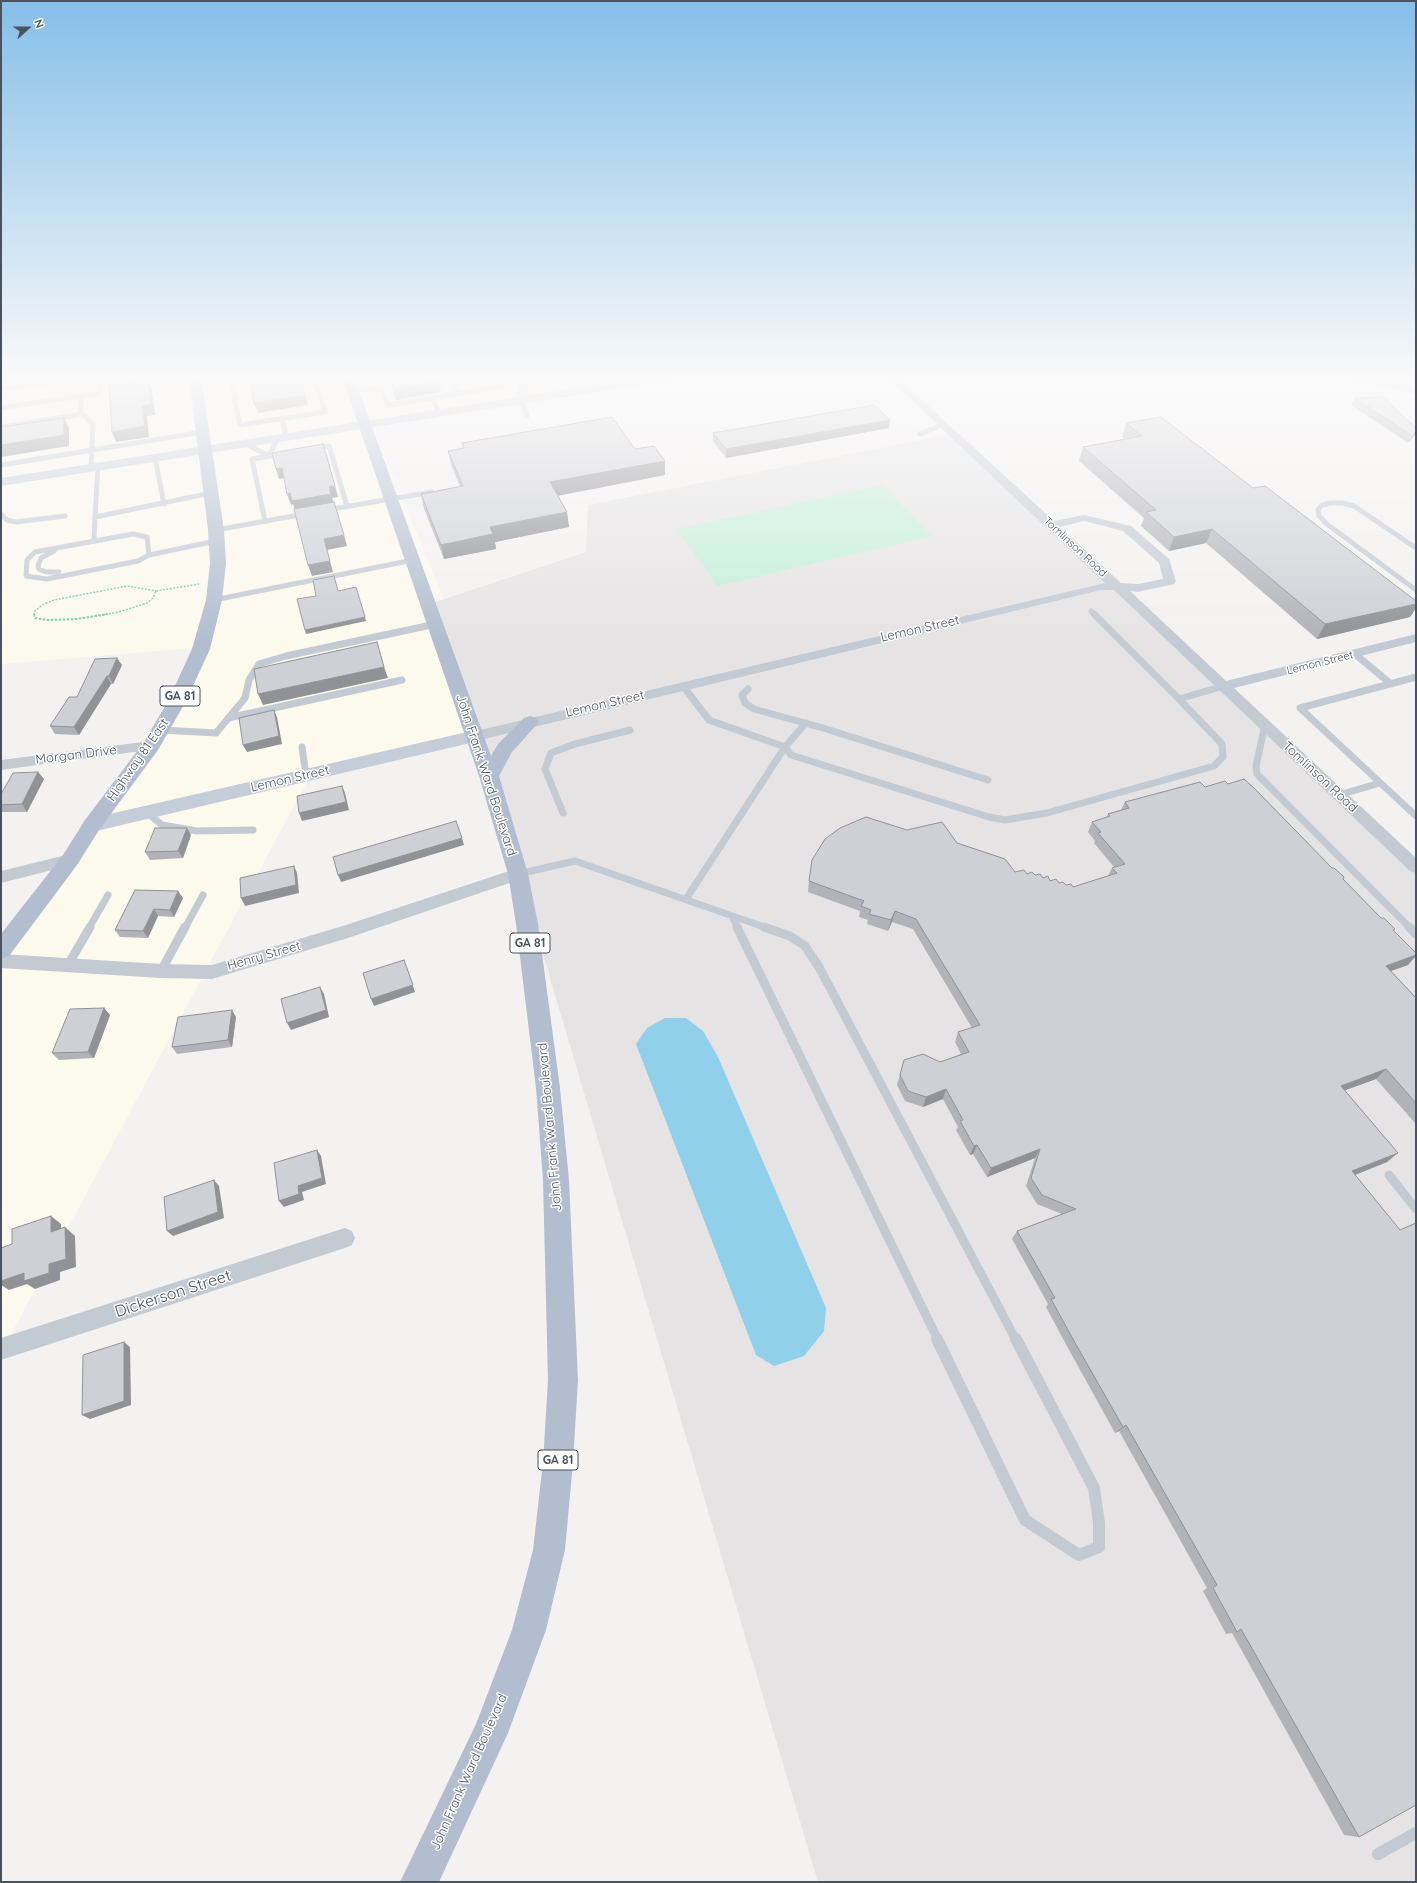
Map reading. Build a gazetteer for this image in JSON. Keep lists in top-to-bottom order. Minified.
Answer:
{"streets":{"main road":["Lemon Street","GA 81","Highway 81 East","John Frank Ward Boulevard"],"street":["Tomlinson Road","Morgan Drive","Henry Street","Dickerson Street"]},"crossings":[["Tomlinson Road","Lemon Street"],["Lemon Street","Highway 81 East"],["Lemon Street","John Frank Ward Boulevard"],["Morgan Drive","Highway 81 East"],["John Frank Ward Boulevard","Henry Street"]],"north":"right"}
